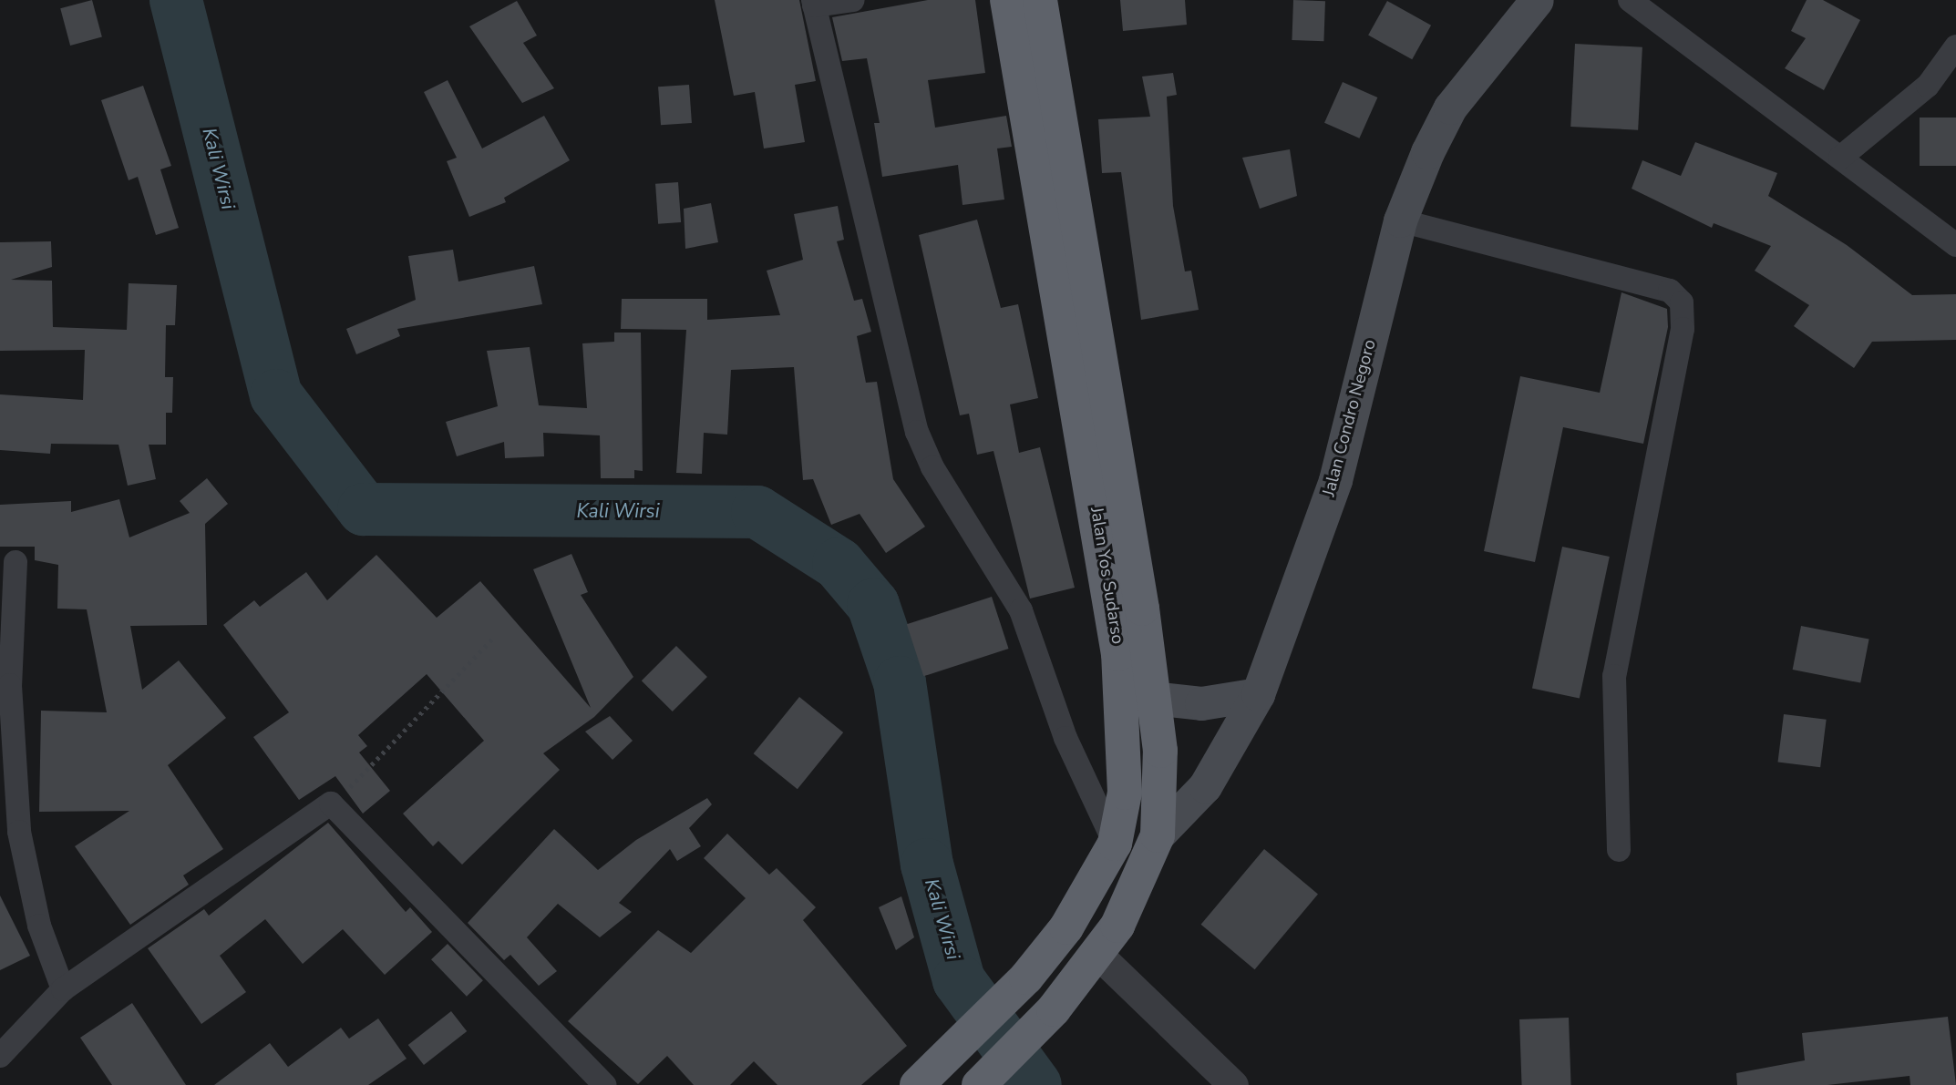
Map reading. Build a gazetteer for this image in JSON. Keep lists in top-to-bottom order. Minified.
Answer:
{"streets":{"highway":["Jalan Yos Sudarso"],"main road":["Jalan Condro Negoro"]},"crossings":[["Jalan Condro Negoro","Jalan Yos Sudarso"]],"water":["Kali Wirsi"]}
